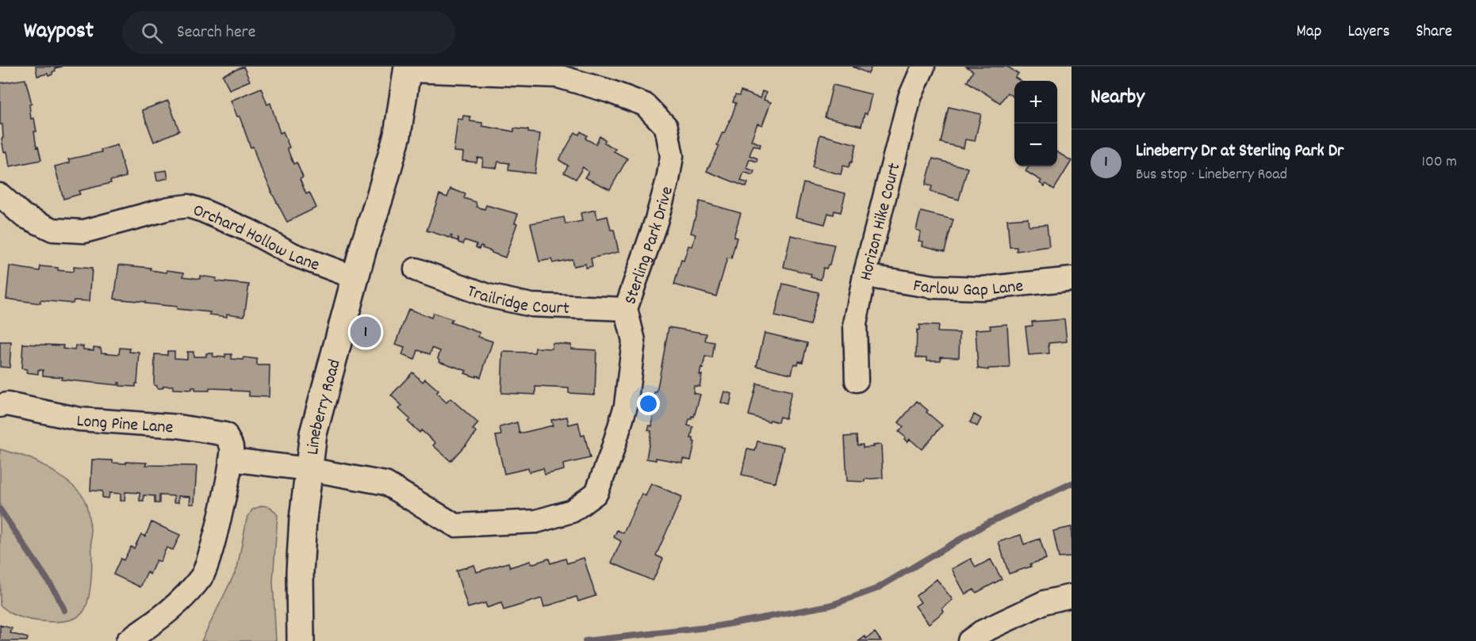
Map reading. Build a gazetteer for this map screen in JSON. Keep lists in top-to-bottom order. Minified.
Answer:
{"streets":{"street":["Horizon Hike Court","Orchard Hollow Lane","Sterling Park Drive","Farlow Gap Lane","Trailridge Court","Lineberry Road","Long Pine Lane"]},"crossings":[["Horizon Hike Court","Farlow Gap Lane"],["Orchard Hollow Lane","Lineberry Road"],["Sterling Park Drive","Trailridge Court"],["Sterling Park Drive","Lineberry Road"],["Sterling Park Drive","Long Pine Lane"]],"page":{"header":"Waypost","search":"Search here","nav":["Map","Layers","Share"],"heading":"Nearby","map_buttons":["+","−"],"list":[{"mark":"1","name":"Lineberry Dr at Sterling Park Dr","note":"Bus stop · Lineberry Road","value":"100 m"}],"pins":"1"}}
